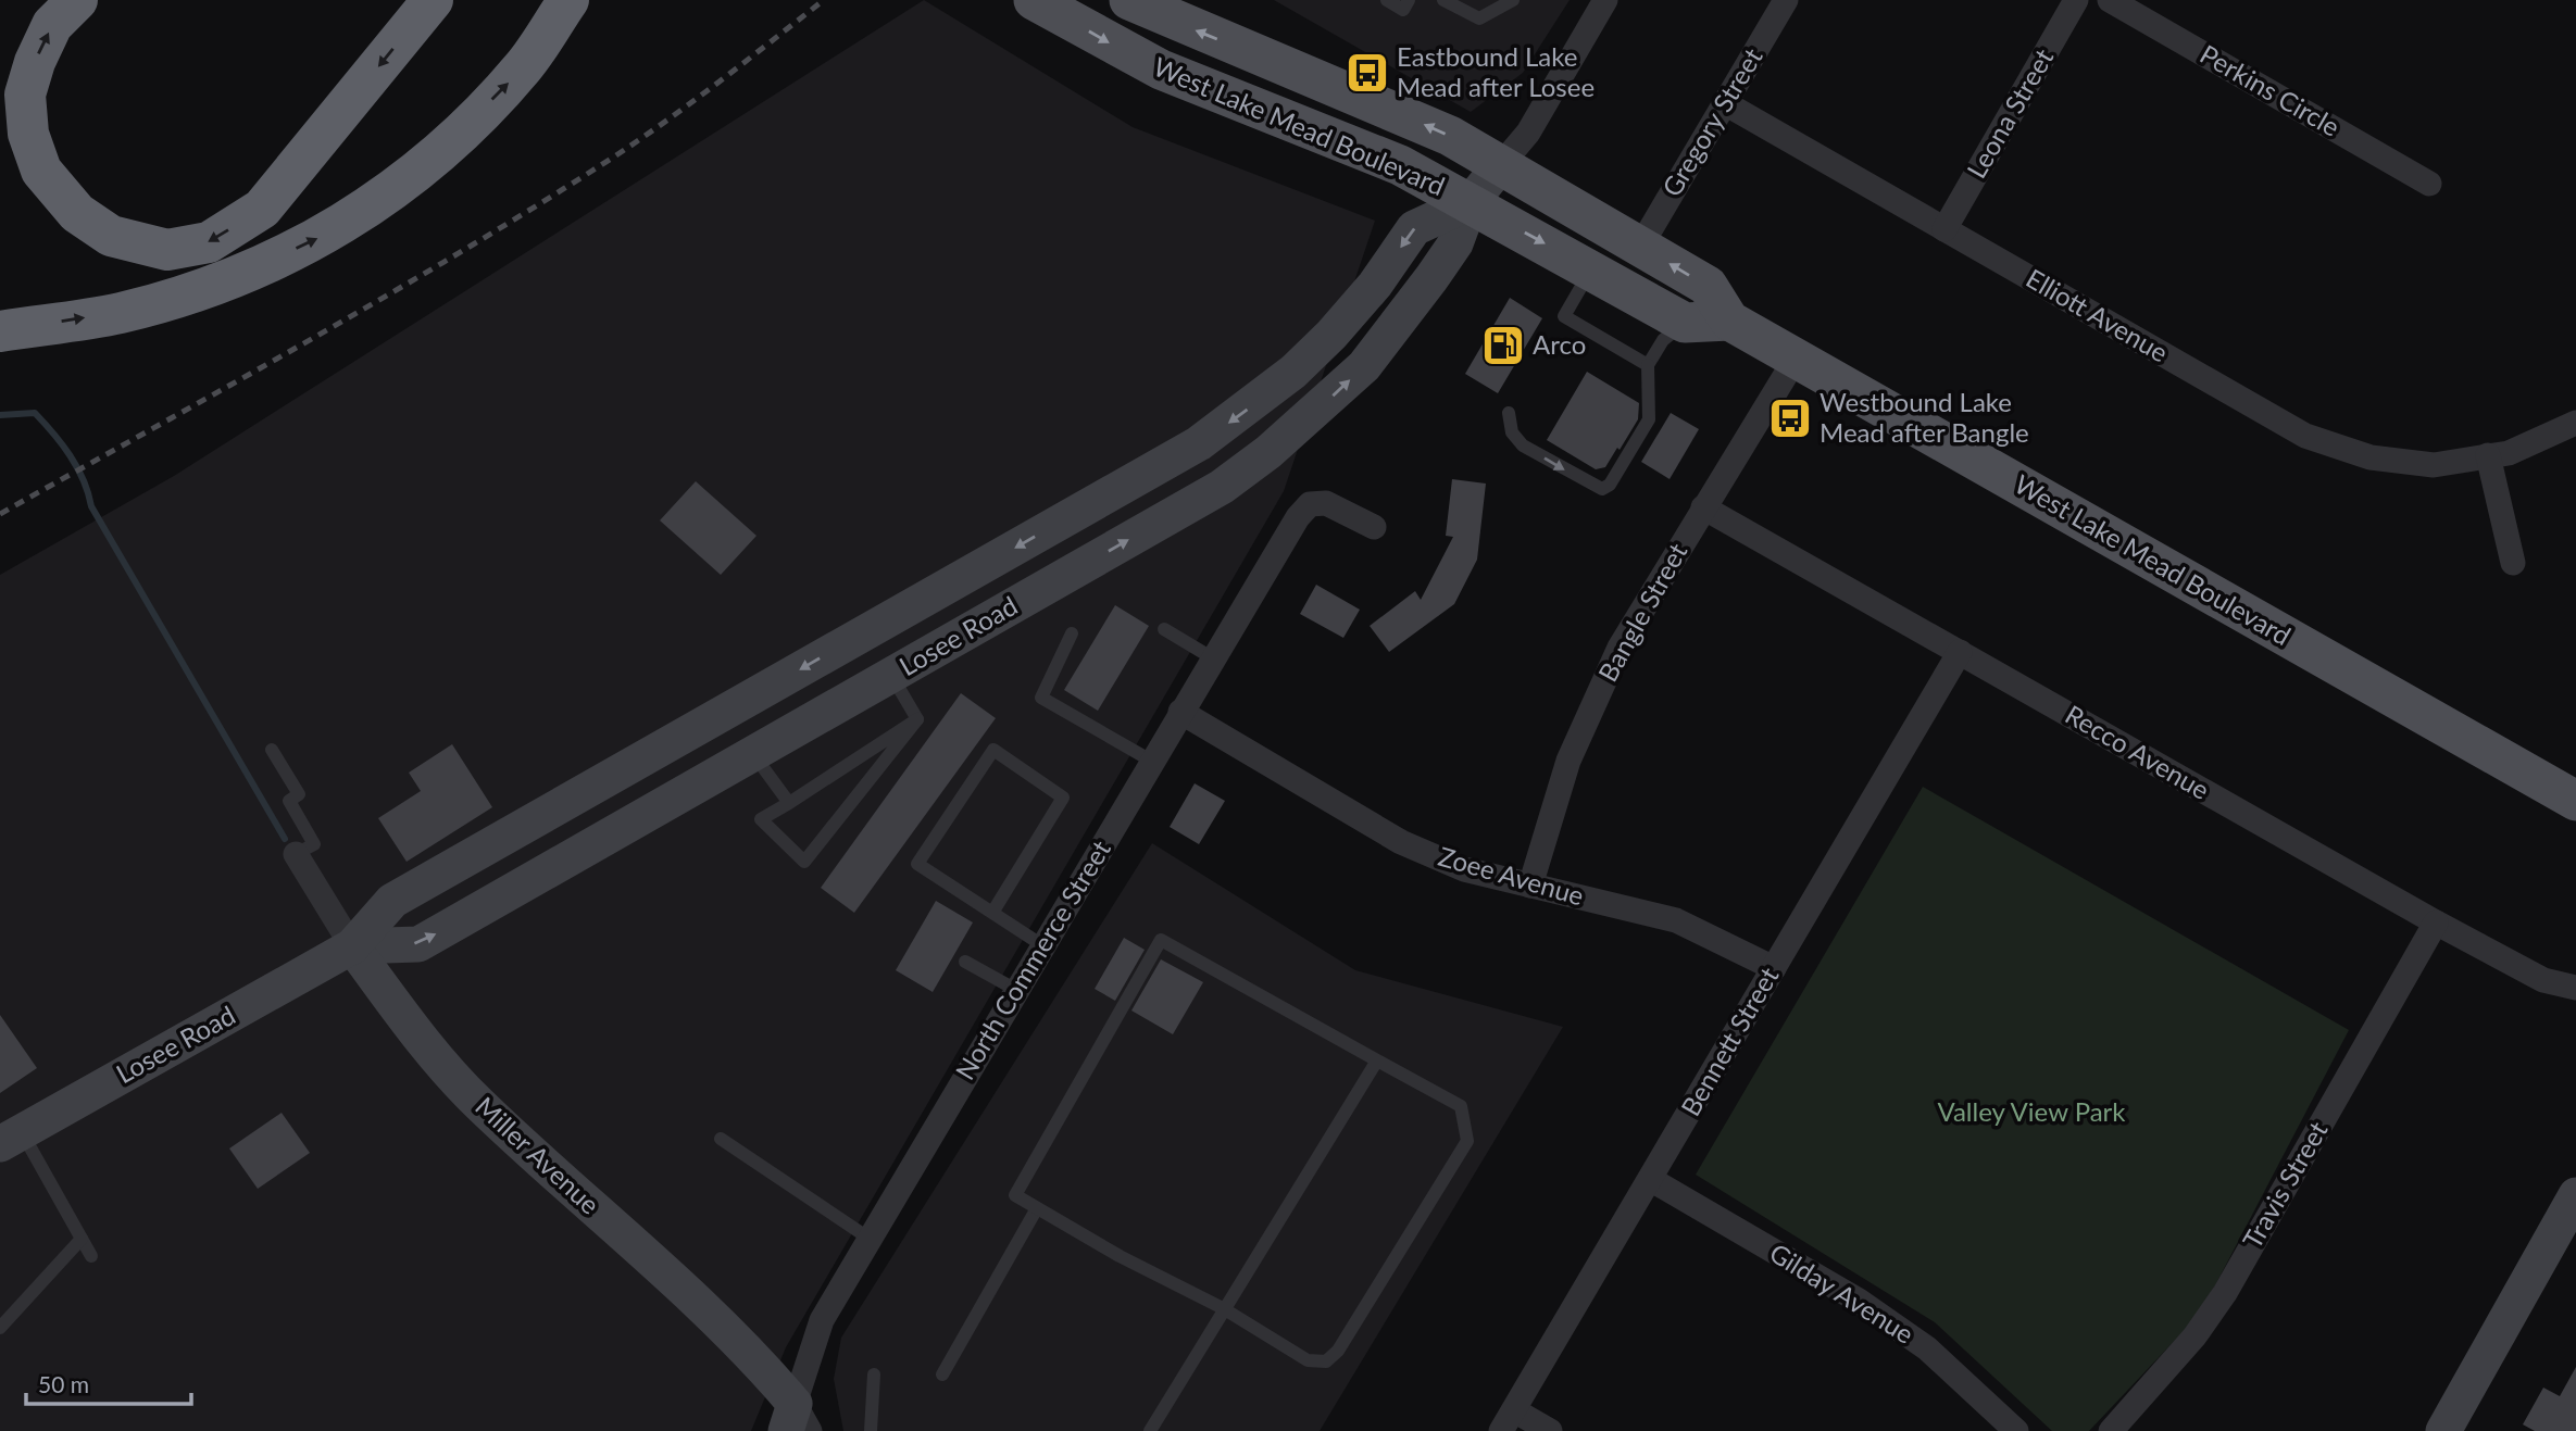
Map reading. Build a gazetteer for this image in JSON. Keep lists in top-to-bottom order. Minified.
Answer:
{"streets":{"main road":["West Lake Mead Boulevard","Losee Road","Miller Avenue"],"street":["Perkins Circle","Leona Street","Gregory Street","Elliott Avenue","Bangle Street","Recco Avenue","Zoee Avenue","North Commerce Street","Bennett Street","Travis Street","Gilday Avenue"]},"crossings":[["Leona Street","Elliott Avenue"],["Gregory Street","West Lake Mead Boulevard"],["Gregory Street","Elliott Avenue"],["West Lake Mead Boulevard","Bangle Street"],["West Lake Mead Boulevard","Losee Road"],["Bangle Street","Recco Avenue"],["Bangle Street","Zoee Avenue"],["Losee Road","Miller Avenue"],["Recco Avenue","Bennett Street"],["Recco Avenue","Travis Street"],["Zoee Avenue","North Commerce Street"],["Zoee Avenue","Bennett Street"],["North Commerce Street","Miller Avenue"],["Bennett Street","Gilday Avenue"]],"parks":["Valley View Park"],"places":{"bus stop":["Eastbound Lake Mead after Losee","Westbound Lake Mead after Bangle"],"fuel station":["Arco"]},"scale_bar":"50 m"}
